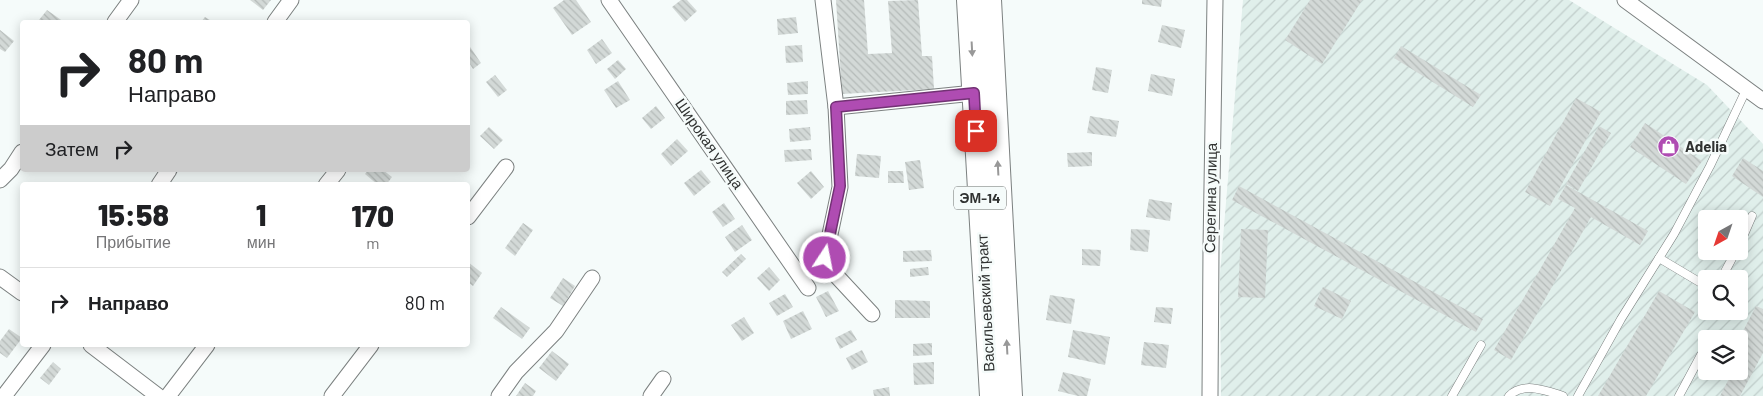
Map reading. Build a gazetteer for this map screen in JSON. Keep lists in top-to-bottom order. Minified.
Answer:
{"streets":{"main road":["ЭМ-14","Васильевский тракт"],"street":["Широкая улица","Серегина улица"]},"places":{"shop":["Adelia"]},"north":"bottom left","page":{"turn":["80 m","Направо"],"then":"Затем","eta":["15:58","Прибытие","1","мин","170","m"],"list":[{"name":"Направо","value":"80 m"}]}}
